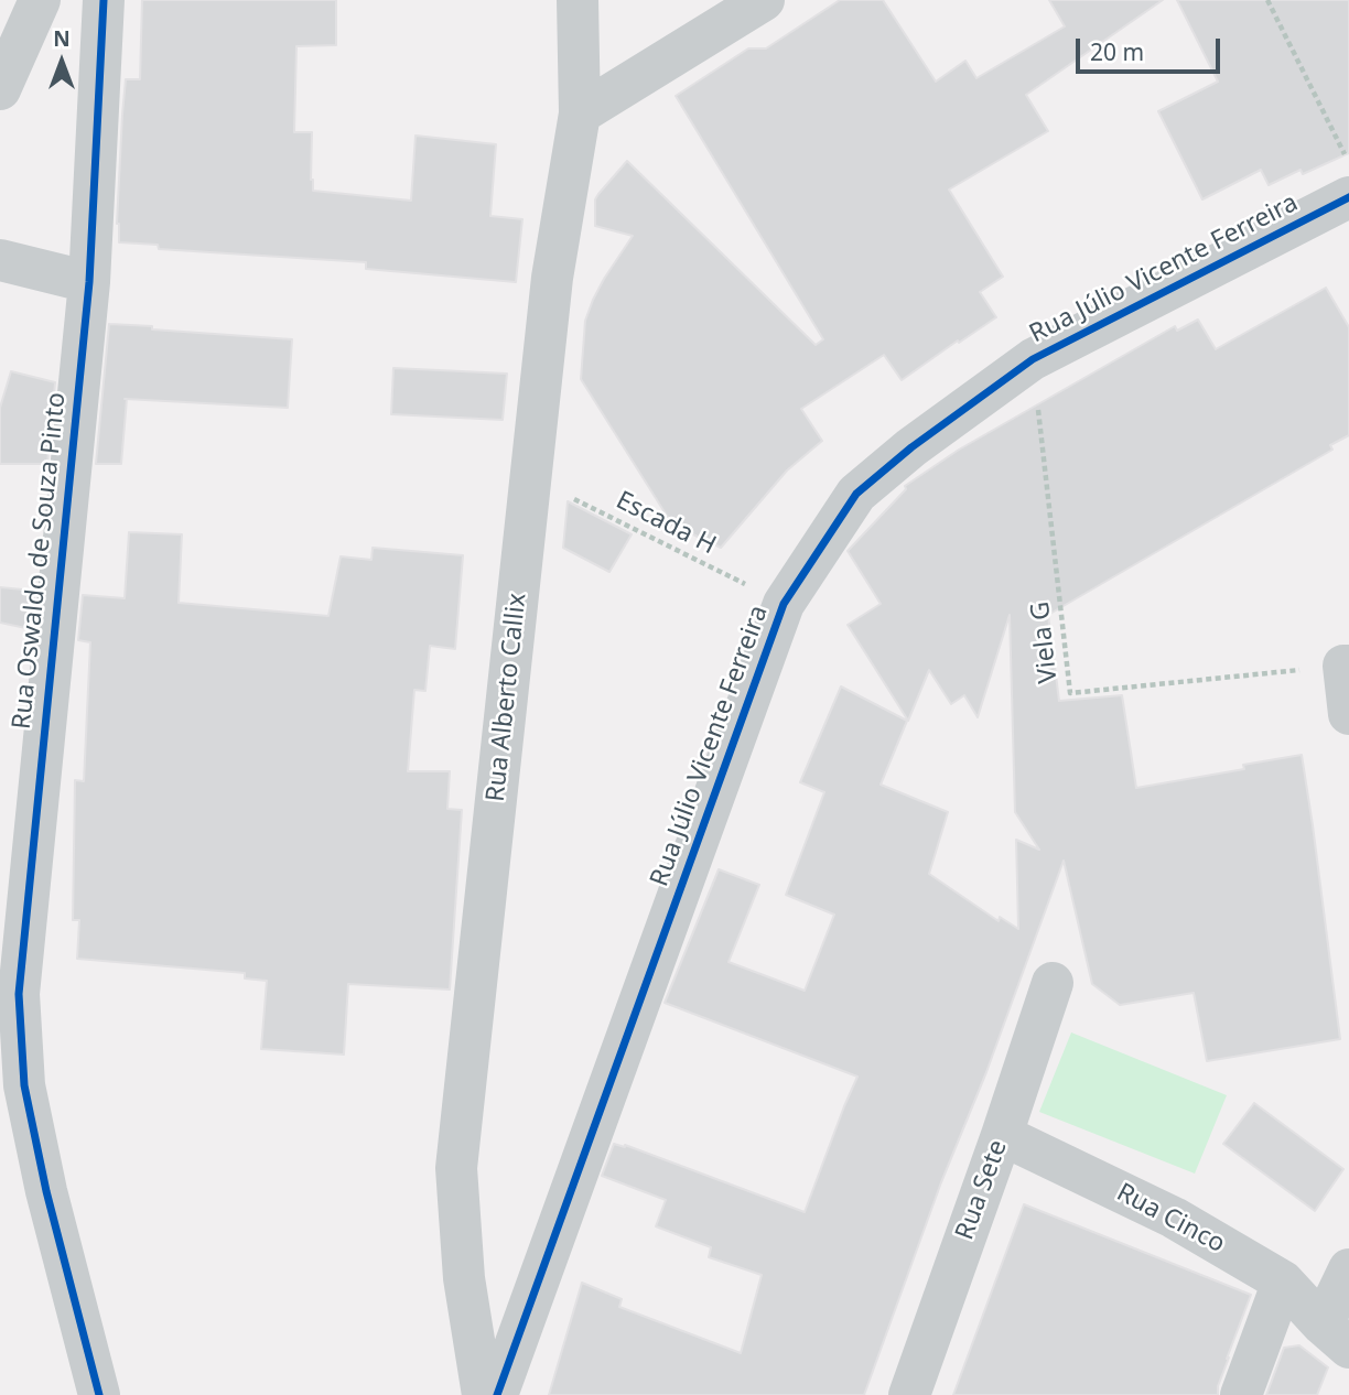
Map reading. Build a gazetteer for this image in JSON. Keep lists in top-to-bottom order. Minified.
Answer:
{"streets":{"street":["Rua Júlio Vicente Ferreira","Rua Oswaldo de Souza Pinto","Rua Alberto Callix","Rua Sete","Rua Cinco"],"path":["Escada H","Viela G"]},"crossings":[["Rua Júlio Vicente Ferreira","Escada H"],["Rua Júlio Vicente Ferreira","Viela G"],["Escada H","Rua Alberto Callix"],["Rua Sete","Rua Cinco"]],"scale_bar":"20 m","north":"top"}
